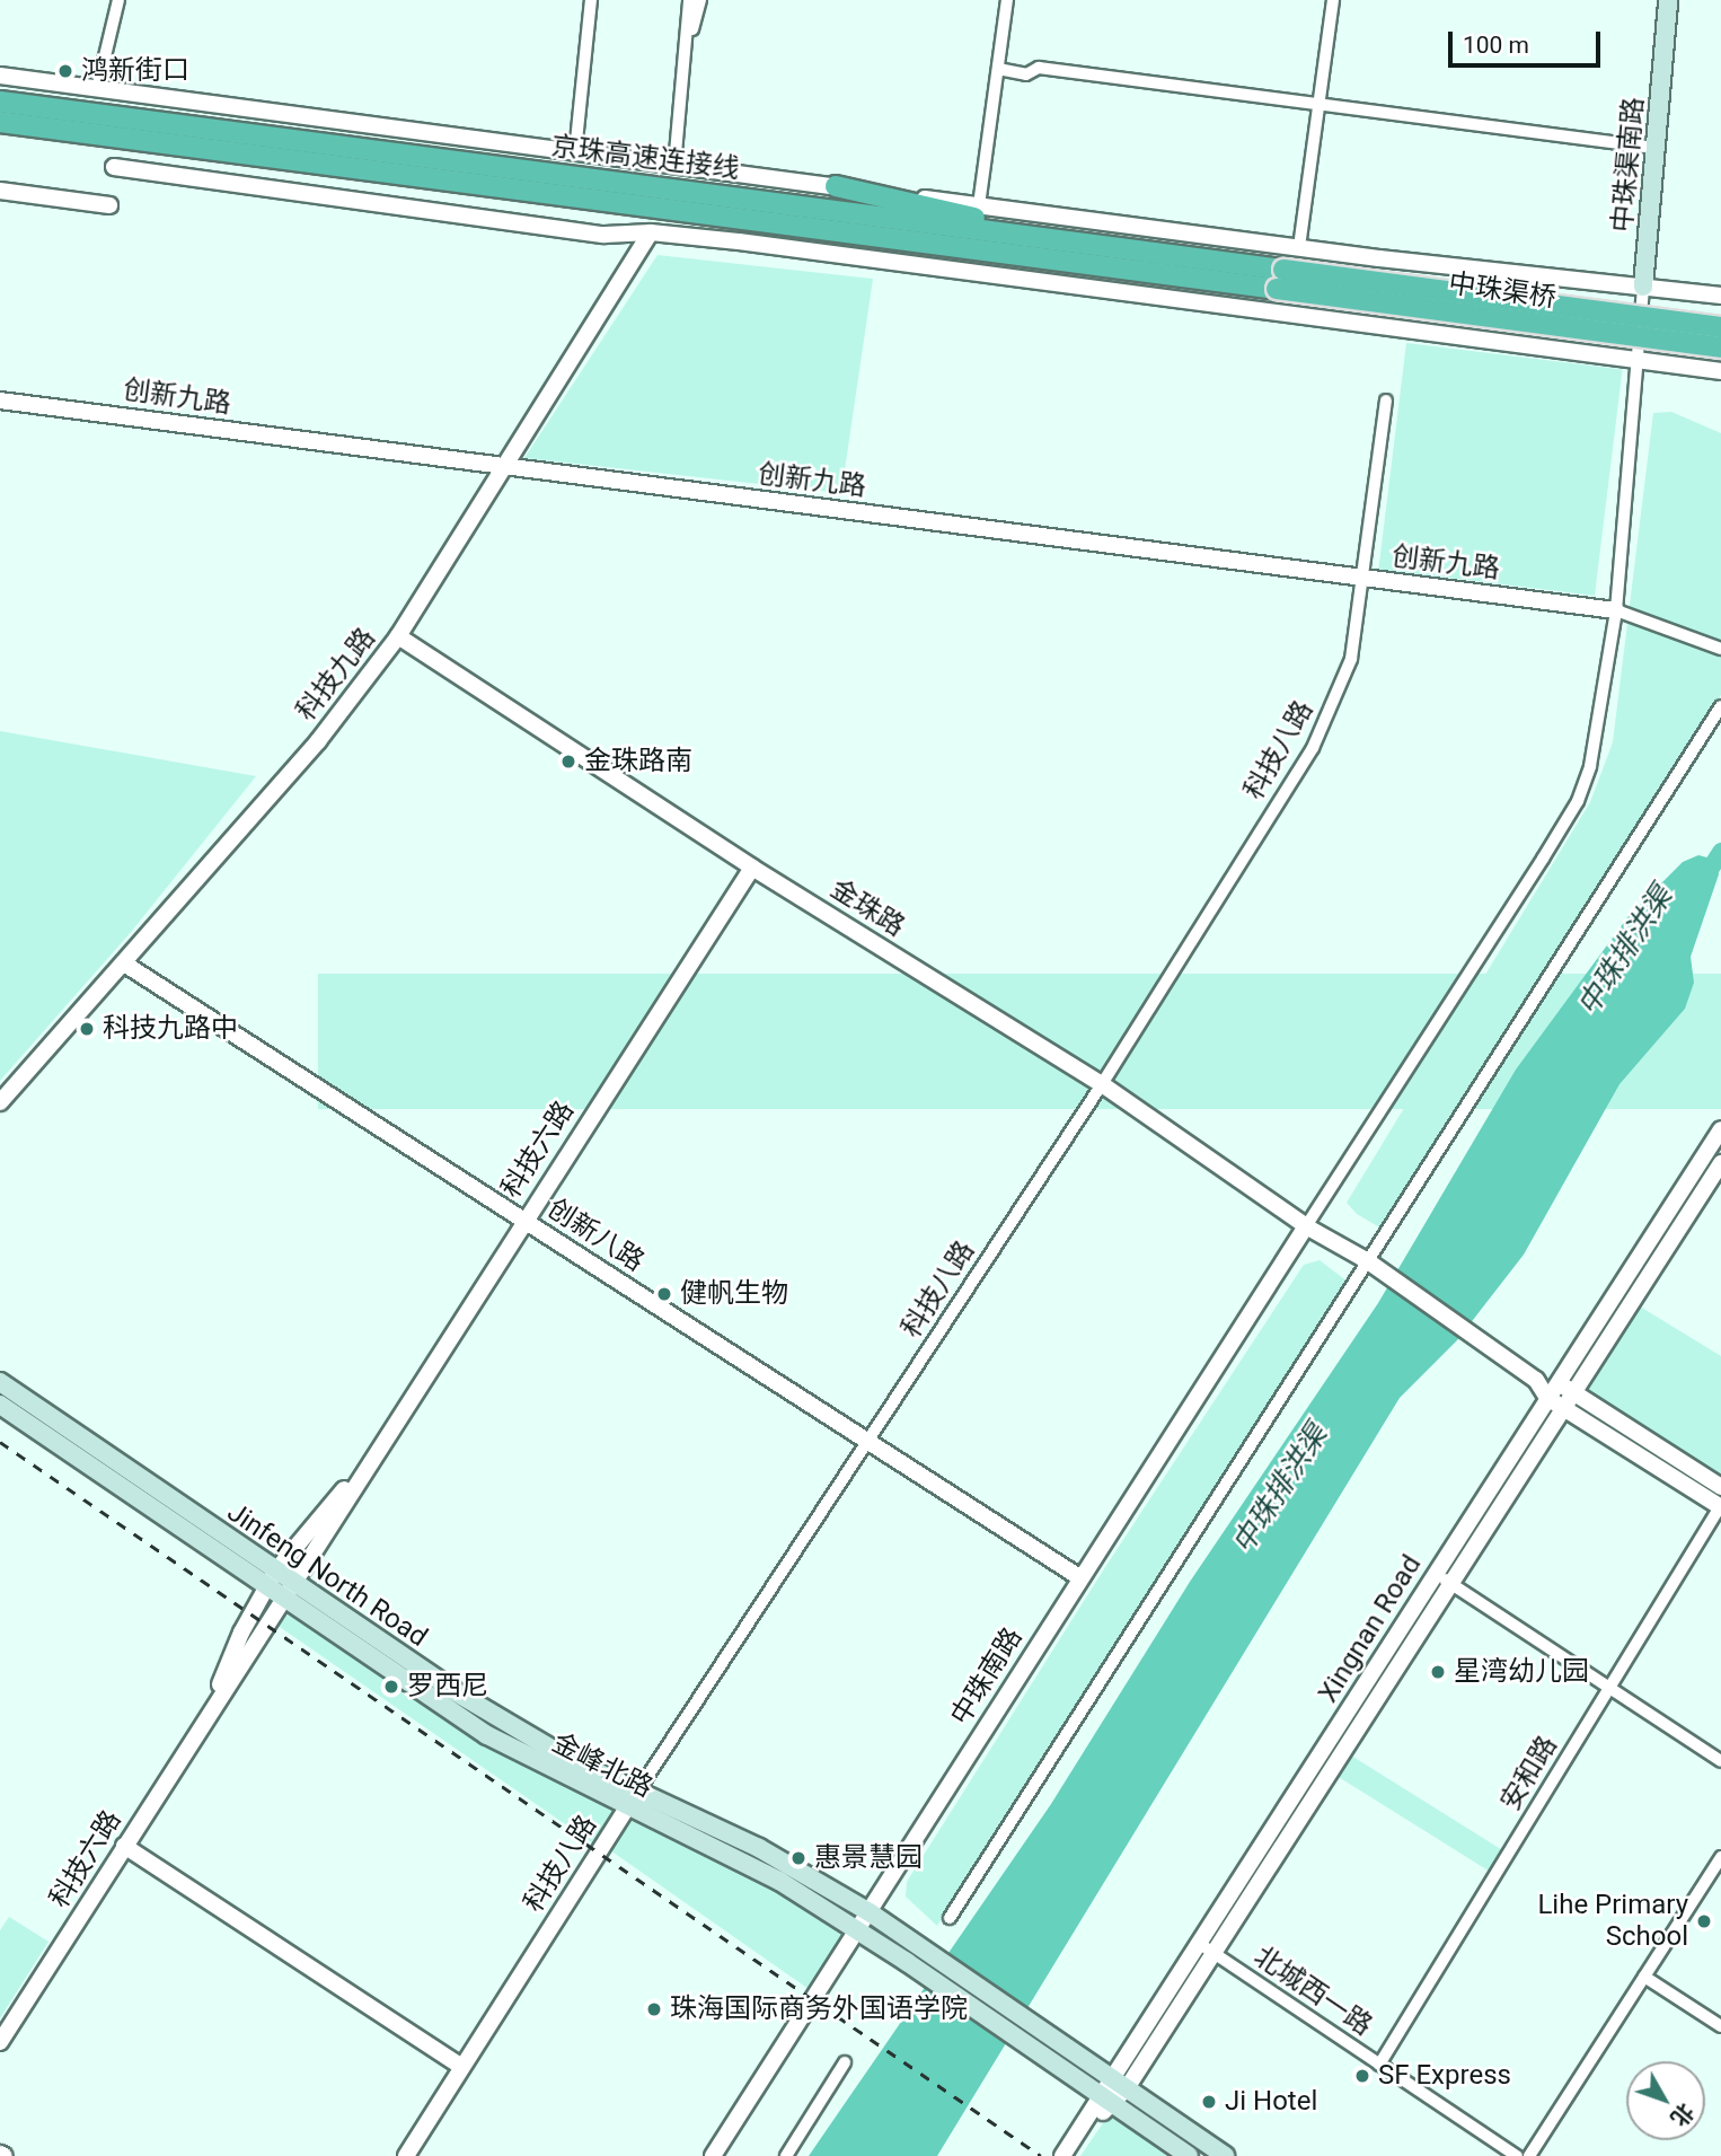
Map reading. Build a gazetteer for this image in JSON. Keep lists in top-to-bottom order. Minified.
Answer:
{"streets":{"highway":["京珠高速连接线","中珠渠桥"],"main road":["中珠渠南路","Jinfeng North Road","金峰北路"],"street":["创新九路","科技九路","科技八路","金珠路","科技六路","创新八路","Xingnan Road","中珠南路","安和路","北城西一路"]},"crossings":[["京珠高速连接线","中珠渠桥"],["创新九路","科技九路"],["创新九路","科技八路"],["科技九路","金珠路"],["科技九路","创新八路"],["科技八路","金珠路"],["科技八路","创新八路"],["科技八路","Jinfeng North Road"],["科技八路","金峰北路"],["金珠路","科技六路"],["金珠路","中珠南路"],["科技六路","创新八路"],["科技六路","Jinfeng North Road"],["科技六路","金峰北路"],["创新八路","中珠南路"],["Jinfeng North Road","金峰北路"],["Xingnan Road","金峰北路"],["Xingnan Road","北城西一路"],["中珠南路","金峰北路"],["安和路","北城西一路"]],"water":["中珠排洪渠"],"places":["鸿新街口","金珠路南","科技九路中","健帆生物","星湾幼儿园","罗西尼","惠景慧园","Lihe Primary School","珠海国际商务外国语学院","SF Express","Ji Hotel"],"scale_bar":"100 m","north":"bottom right"}
